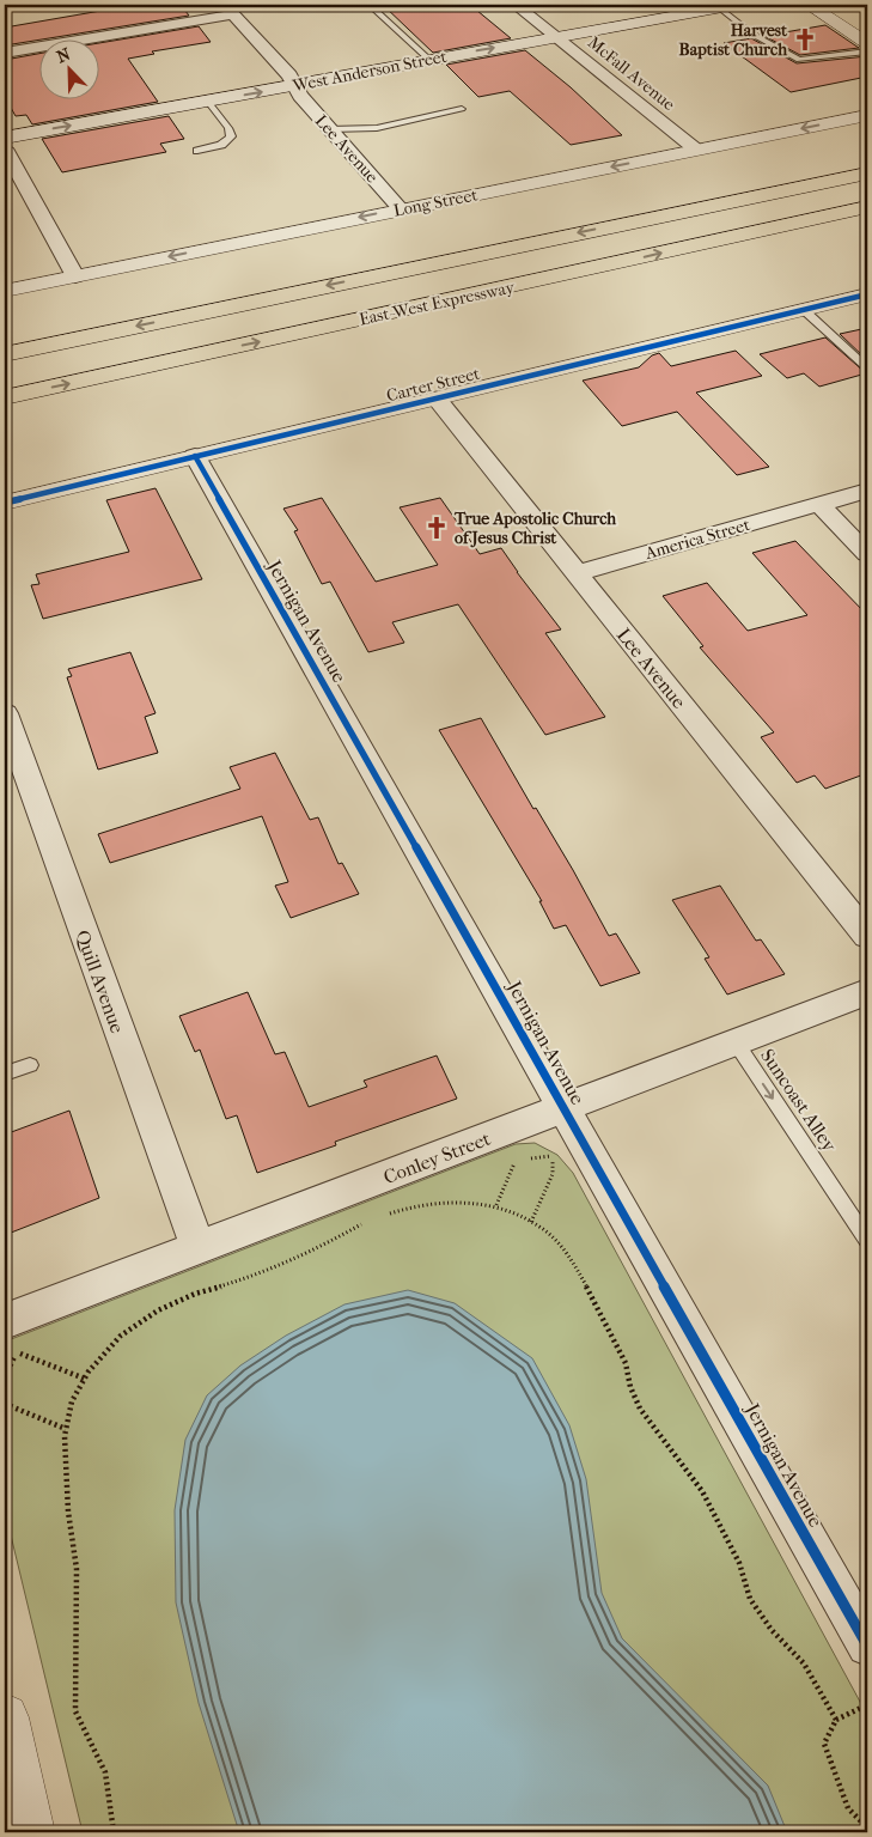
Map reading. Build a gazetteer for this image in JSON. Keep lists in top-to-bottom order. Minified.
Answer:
{"streets":{"highway":["East-West Expressway"],"street":["West Anderson Street","McFall Avenue","Lee Avenue","Long Street","Carter Street","America Street","Jernigan Avenue","Quill Avenue","Conley Street"],"lane":["Suncoast Alley"]},"crossings":[["West Anderson Street","McFall Avenue"],["West Anderson Street","Lee Avenue"],["McFall Avenue","Long Street"],["Lee Avenue","Long Street"],["Lee Avenue","Carter Street"],["Lee Avenue","America Street"],["Carter Street","Jernigan Avenue"],["Jernigan Avenue","Conley Street"],["Quill Avenue","Conley Street"],["Suncoast Alley","Conley Street"]],"one_way":["Long Street","Suncoast Alley"],"places":{"church":["Harvest Baptist Church","True Apostolic Church of Jesus Christ"]},"north":"top left"}
